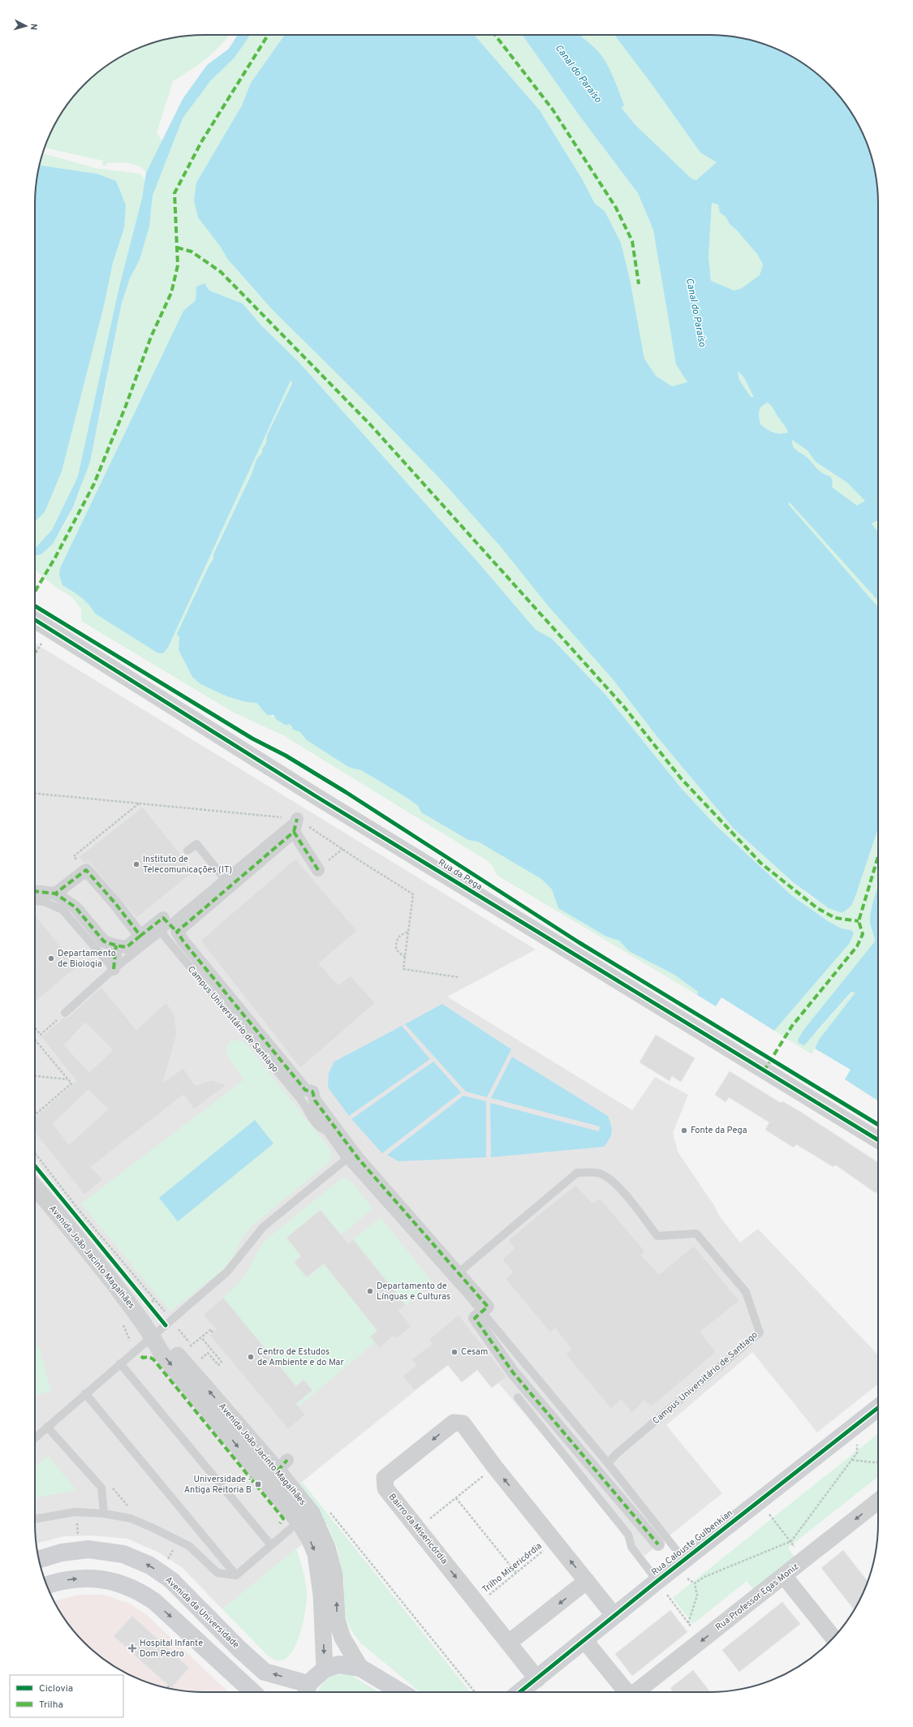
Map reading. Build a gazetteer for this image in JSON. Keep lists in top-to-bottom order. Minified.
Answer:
{"streets":{"main road":["Rua Calouste Gulbenkian","Avenida da Universidade"],"street":["Rua da Pega","Avenida João Jacinto Magalhães","Bairro da Misericórdia","Rua Professor Egas Moniz"],"lane":["Campus Universitário de Santiago"],"path":["Trilho Misericórdia"]},"crossings":[["Bairro da Misericórdia","Rua Calouste Gulbenkian"],["Bairro da Misericórdia","Trilho Misericórdia"]],"one_way":["Rua Professor Egas Moniz"],"water":["Canal do Paraíso"],"places":{"other":["Instituto de Telecomunicações (IT)","Departamento de Biologia","Fonte da Pega","Departamento de Línguas e Culturas","Cesam","Centro de Estudos de Ambiente e do Mar"],"transit":["Universidade - Antiga Reitoria B"],"health":["Hospital Infante Dom Pedro"]},"legend":["Ciclovia","Trilha"],"north":"right"}
